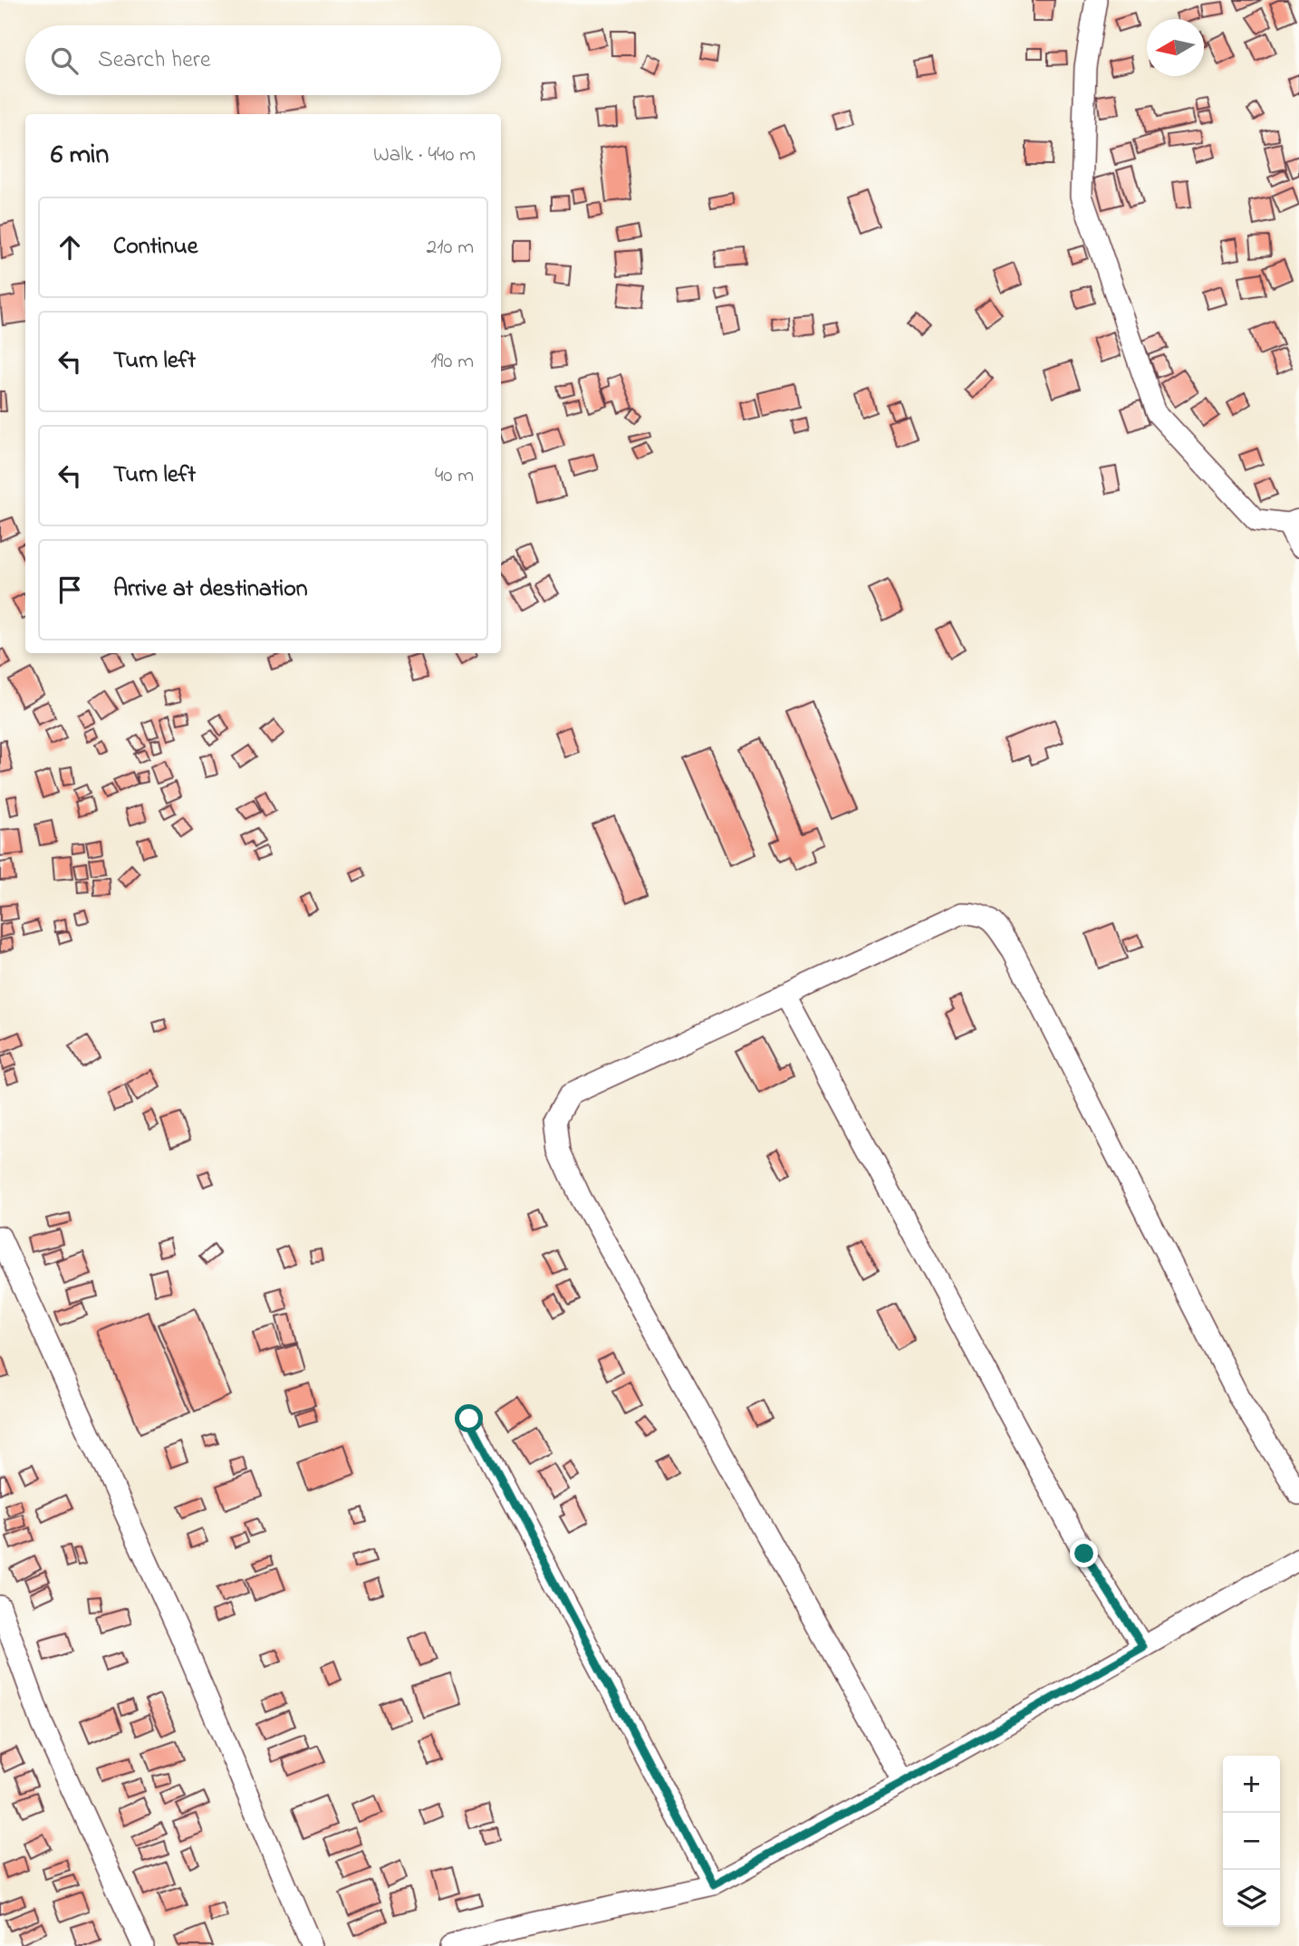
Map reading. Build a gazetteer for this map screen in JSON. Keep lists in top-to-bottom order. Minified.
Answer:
{"north":"left","page":{"search":"Search here","heading":["6 min","Walk · 440 m"],"list":[["Continue","210 m"],["Turn left","190 m"],["Turn left","40 m"],"Arrive at destination"],"map_buttons":["+","−"]}}
